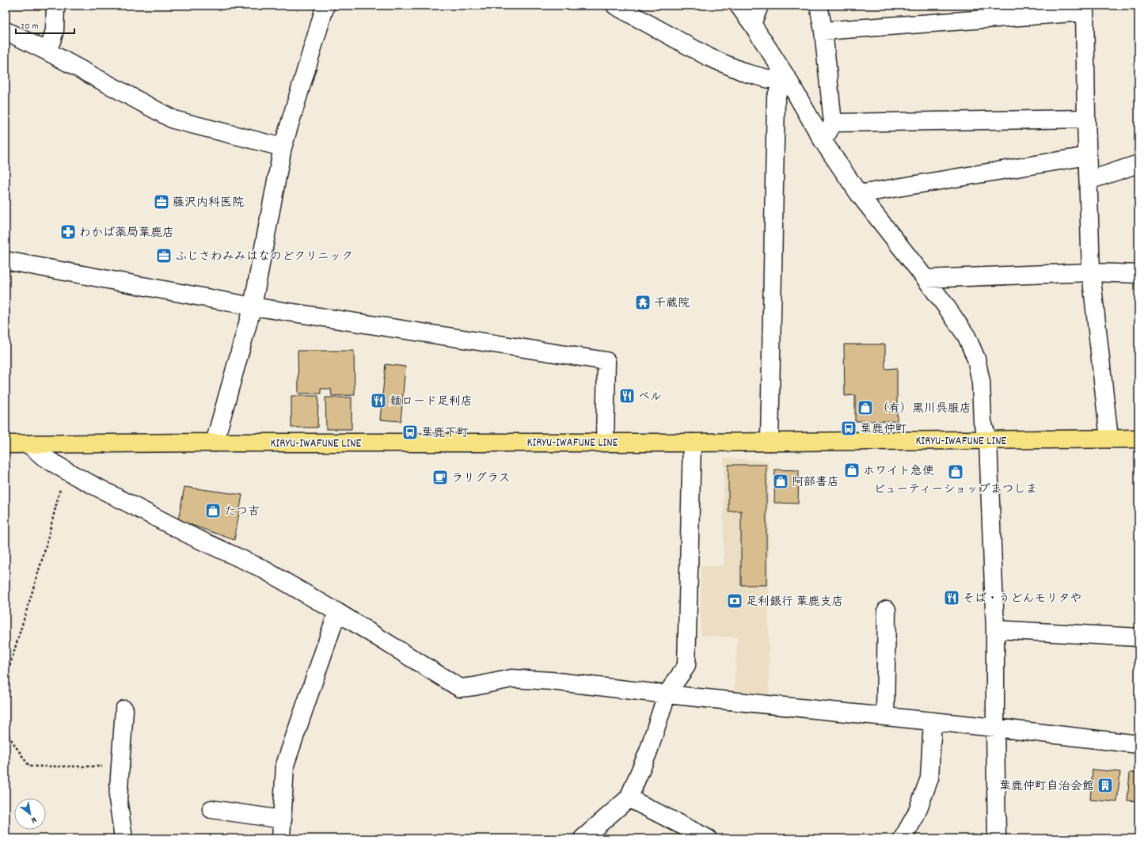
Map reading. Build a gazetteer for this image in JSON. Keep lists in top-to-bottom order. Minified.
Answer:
{"streets":{"main road":["KIRYU-IWAFUNE LINE"]},"places":{"office":["藤沢内科医院","ふじさわみみはなのどクリニック"],"pharmacy":["わかば薬局葉鹿店"],"temple":["千蔵院"],"restaurant":["ベル","麺ロード足利店","そば・うどんモリタや"],"shop":["（有）黒川呉服店","ホワイト急便","ビューティーショップまつしま","阿部書店","たつ吉"],"bus stop":["葉鹿仲町","葉鹿下町"],"cafe":["ラリグラス"],"bank":["足利銀行 葉鹿支店"],"building":["葉鹿仲町自治会館"]},"scale_bar":"20 m","north":"bottom right"}
